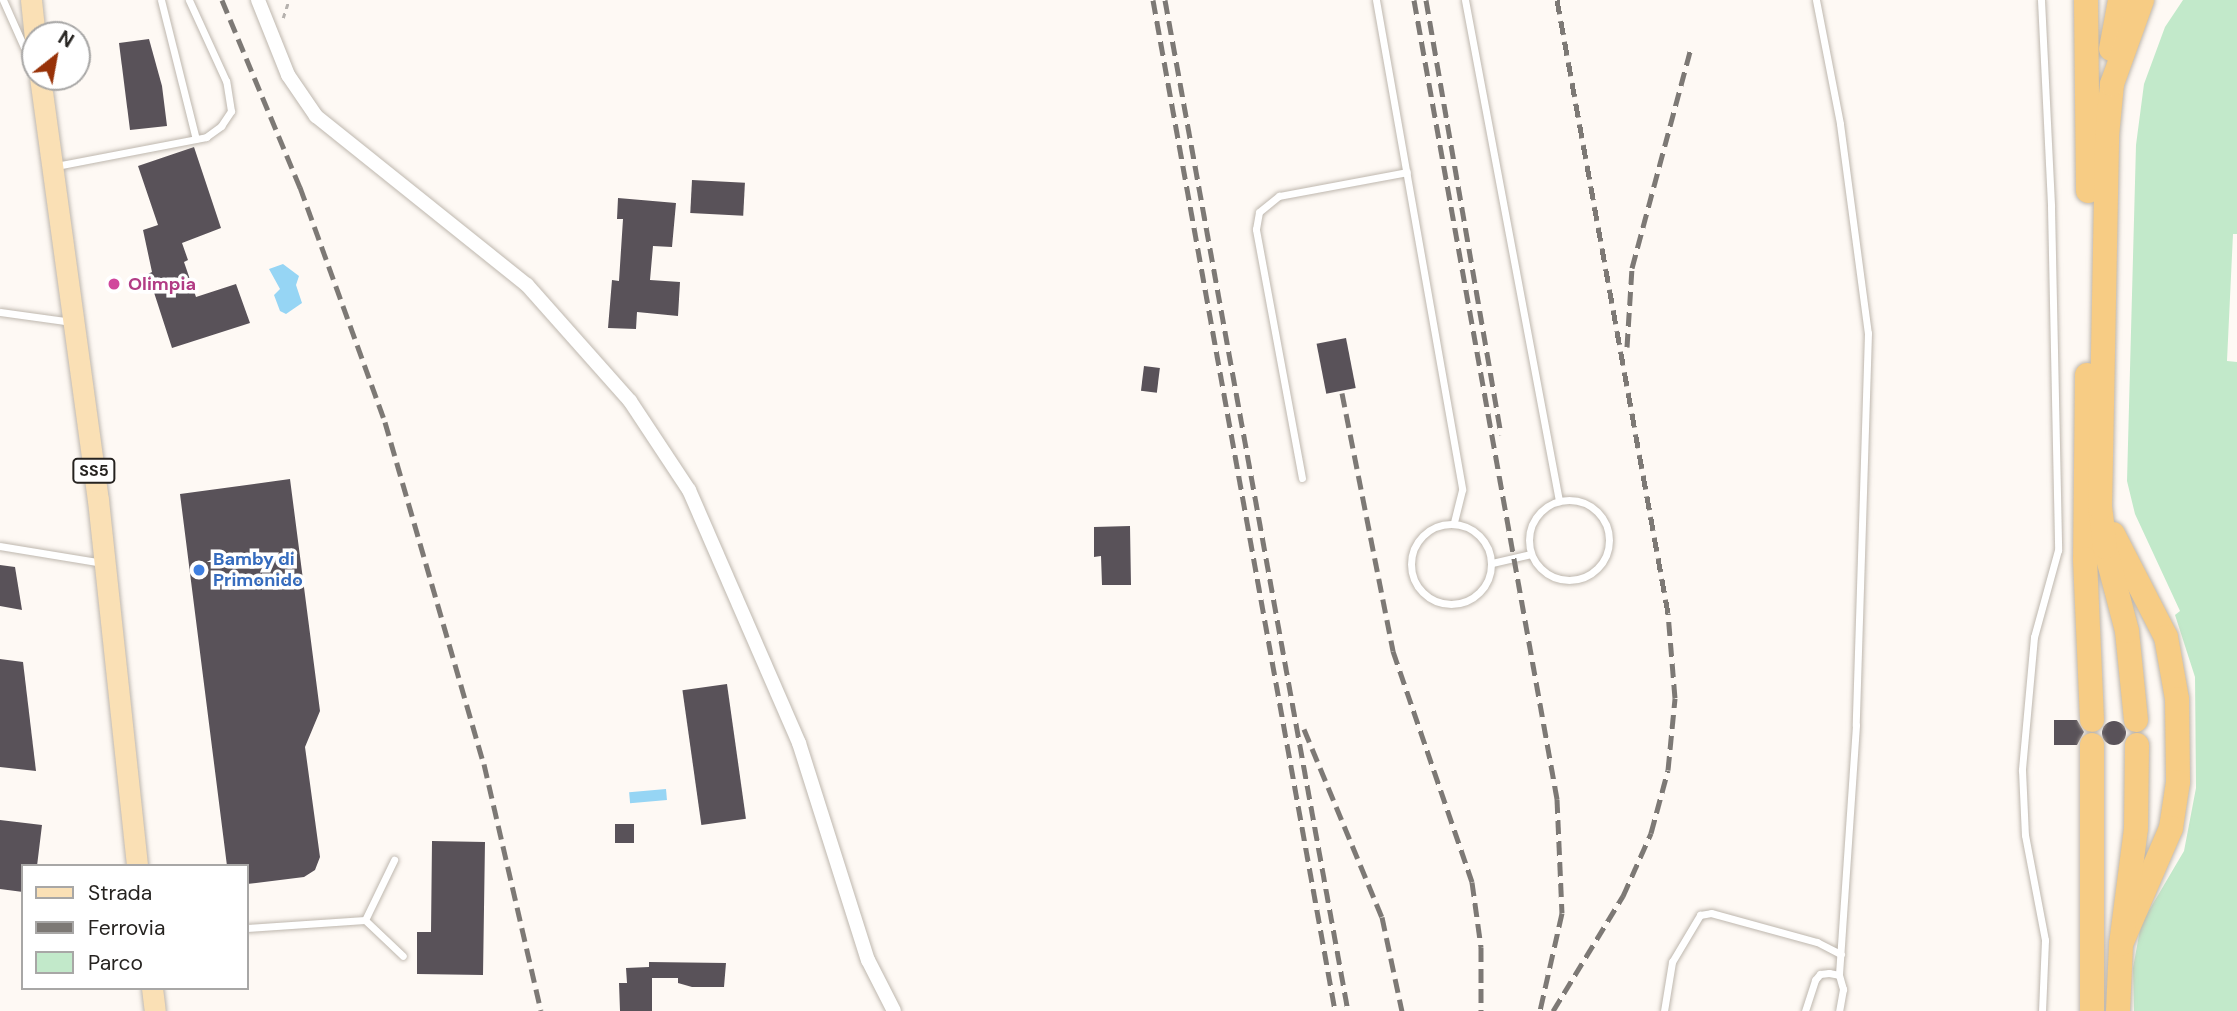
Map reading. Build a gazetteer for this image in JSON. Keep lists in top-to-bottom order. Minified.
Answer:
{"streets":{"main road":["SS5"]},"places":["Olimpia","Bamby di Primonido"],"legend":["Strada","Ferrovia","Parco"],"north":"top right"}
